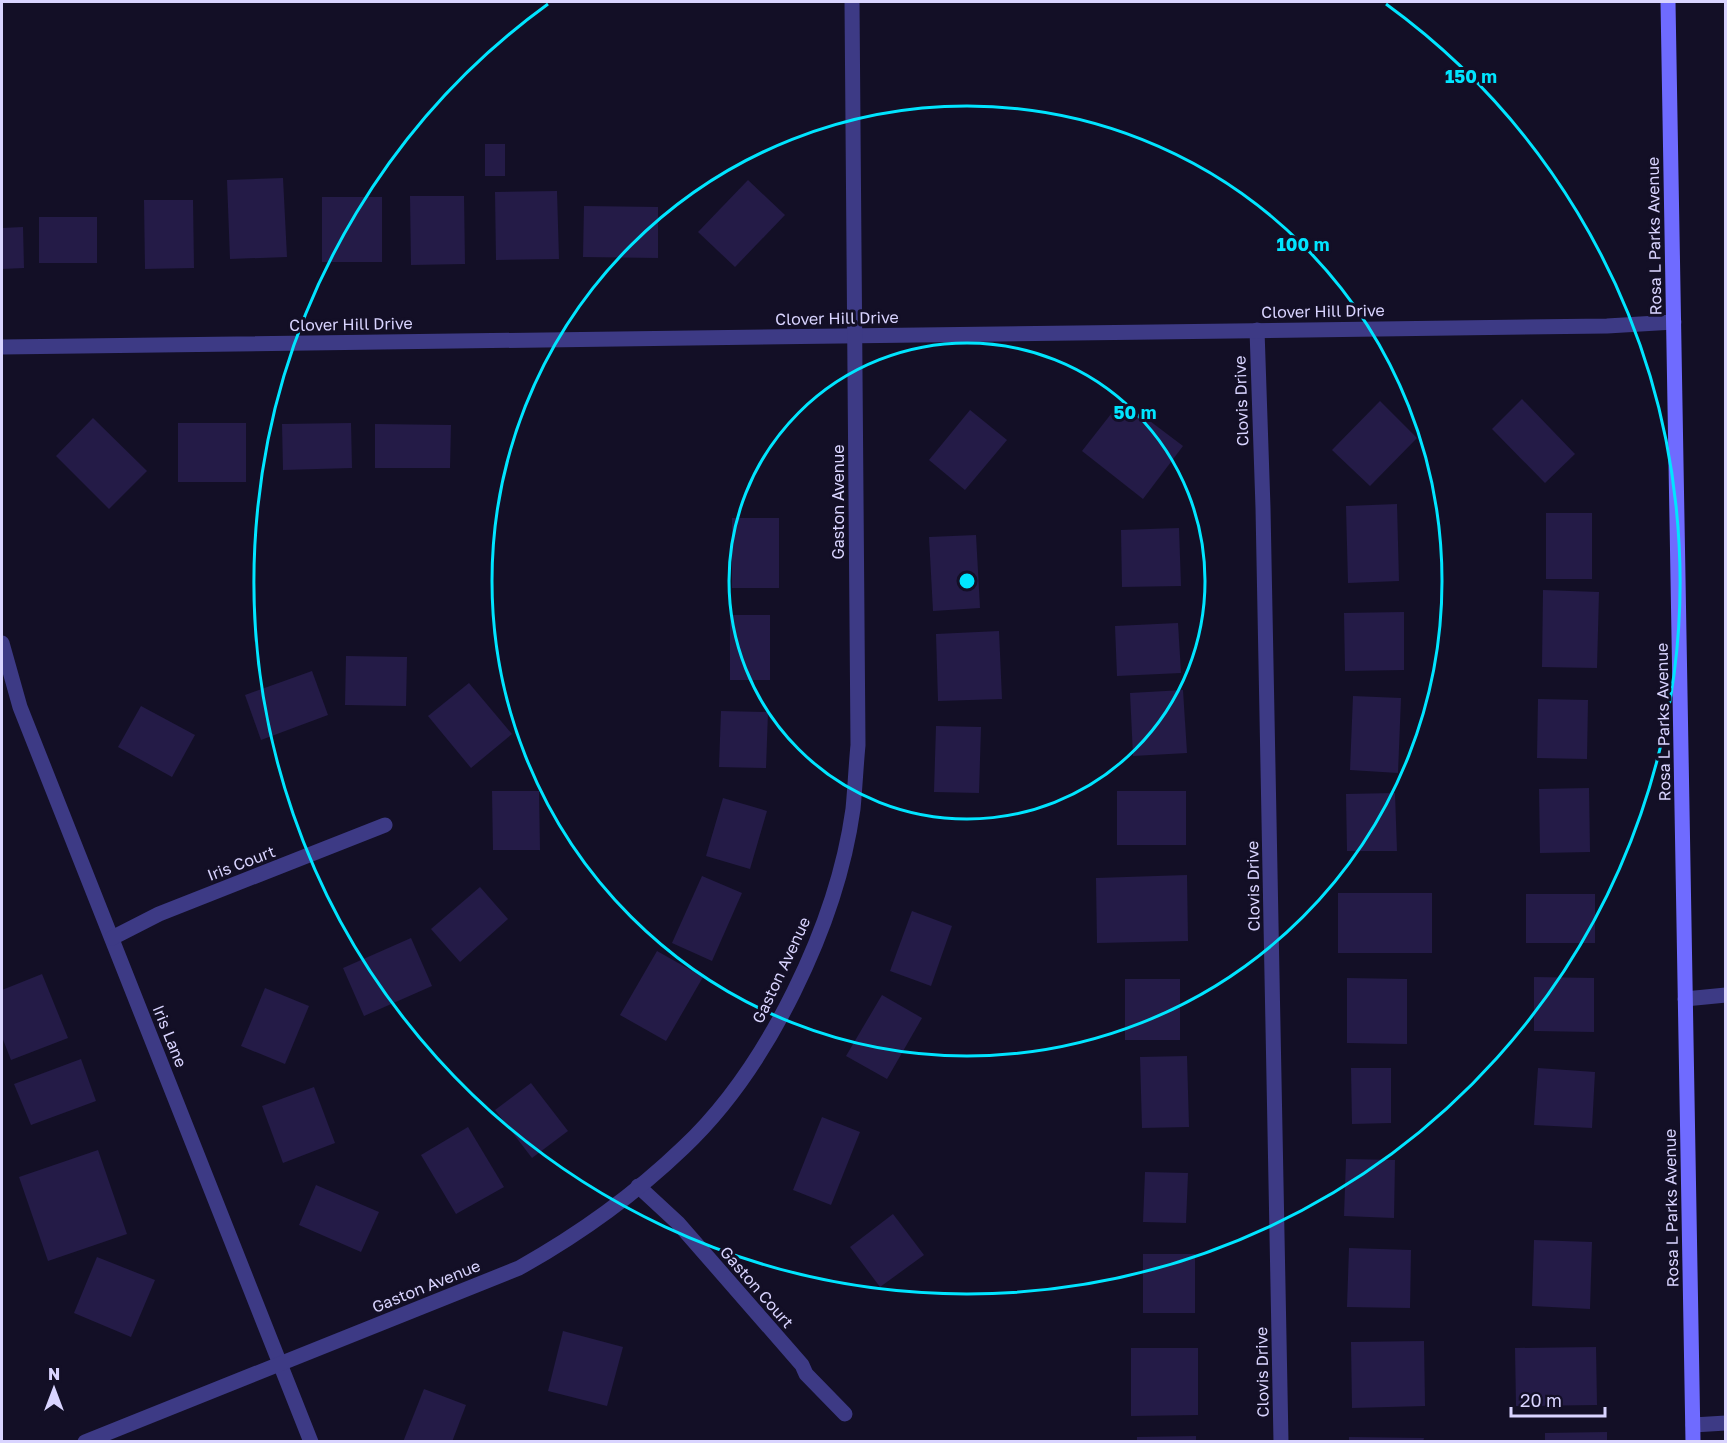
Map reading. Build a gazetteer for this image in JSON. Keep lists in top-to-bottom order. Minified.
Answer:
{"streets":{"street":["Rosa L Parks Avenue","Clover Hill Drive","Clovis Drive","Gaston Avenue","Iris Court","Iris Lane","Gaston Court"]},"crossings":[["Rosa L Parks Avenue","Clover Hill Drive"],["Clover Hill Drive","Clovis Drive"],["Clover Hill Drive","Gaston Avenue"],["Gaston Avenue","Iris Lane"],["Gaston Avenue","Gaston Court"],["Iris Court","Iris Lane"]],"scale_bar":"20 m","north":"top","rings":["150 m","100 m","50 m"]}
